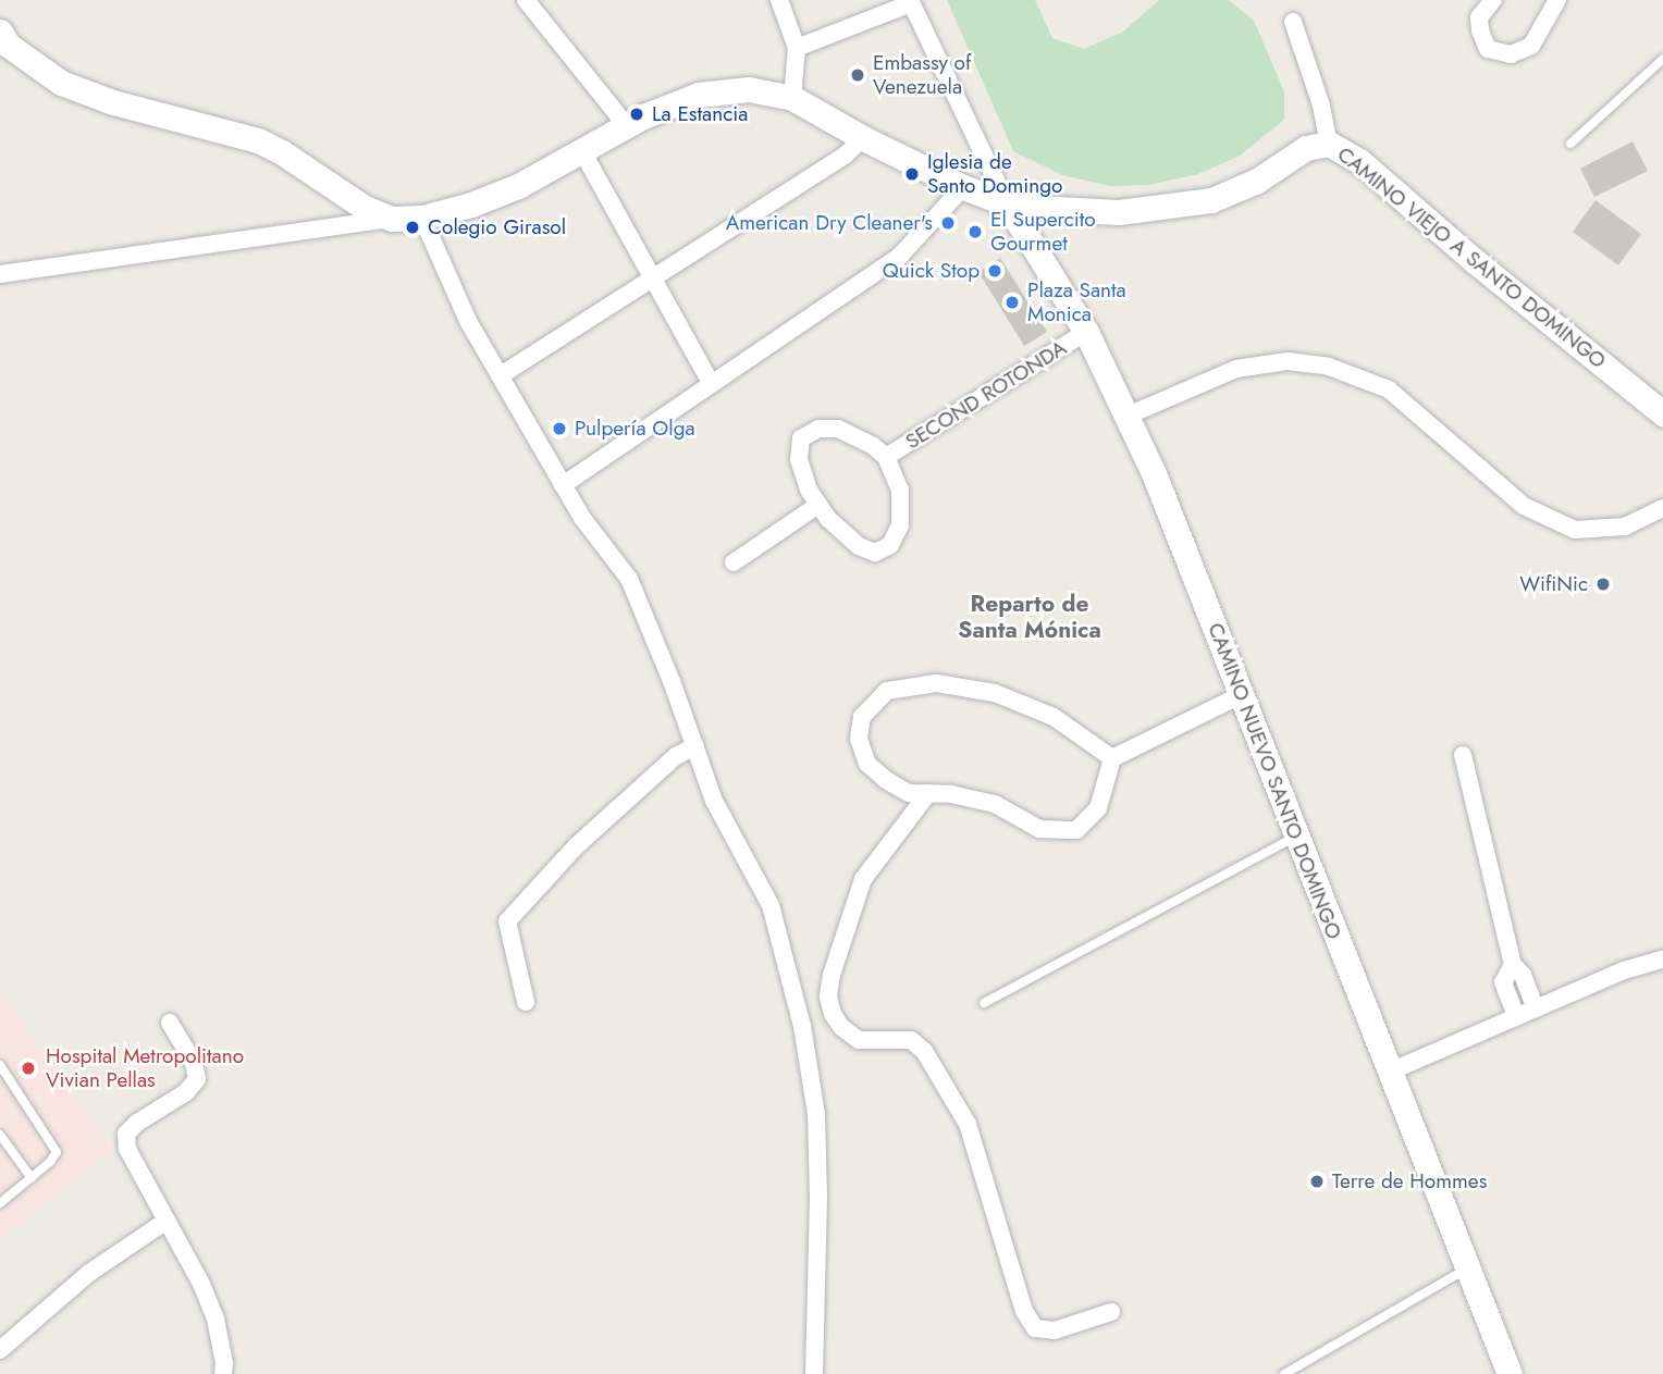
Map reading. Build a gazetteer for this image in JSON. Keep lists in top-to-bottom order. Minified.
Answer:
{"streets":{"street":["CAMINO VIEJO A SANTO DOMINGO","SECOND ROTONDA","CAMINO NUEVO SANTO DOMINGO"]},"crossings":[["CAMINO VIEJO A SANTO DOMINGO","CAMINO NUEVO SANTO DOMINGO"],["SECOND ROTONDA","CAMINO NUEVO SANTO DOMINGO"]],"districts":["Reparto de Santa Mónica"],"places":["Embassy of Venezuela","La Estancia","Iglesia de Santo Domingo","American Dry Cleaner's","Colegio Girasol","El Supercito Gourmet","Quick Stop","Plaza Santa Monica","Pulpería Olga","WifiNic","Hospital Metropolitano Vivian Pellas","Terre de Hommes"]}
